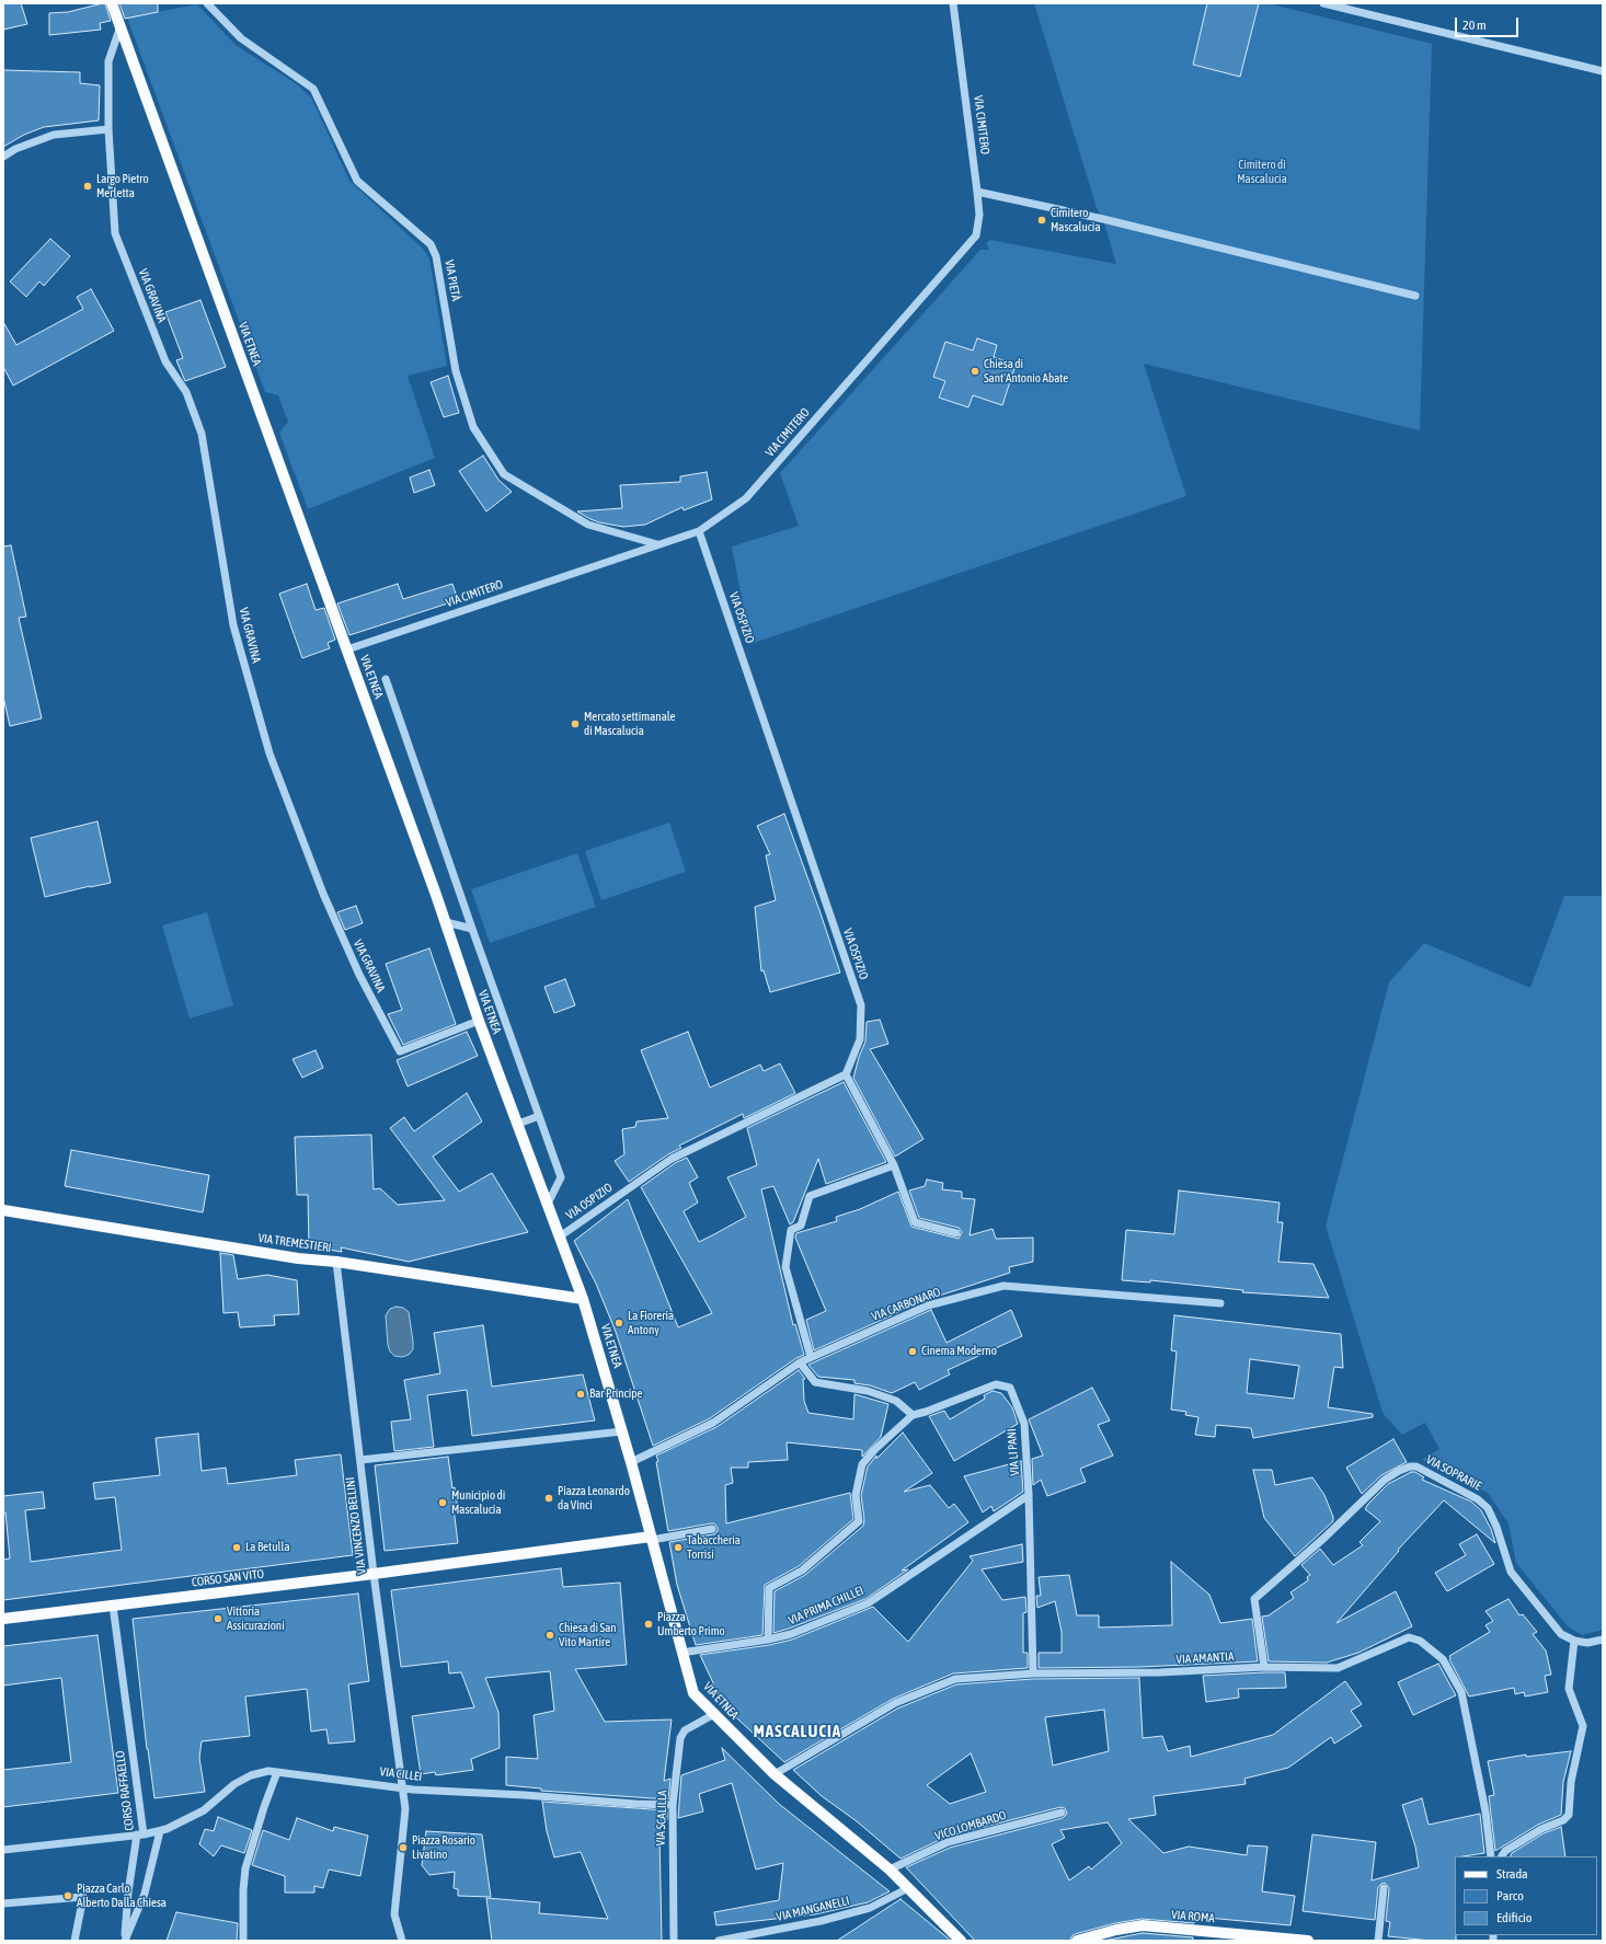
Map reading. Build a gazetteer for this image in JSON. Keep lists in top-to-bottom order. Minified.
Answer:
{"streets":{"main road":["VIA ETNEA","VIA TREMESTIERI","CORSO SAN VITO","VIA ROMA"],"street":["VIA CIMITERO","VIA PIETÀ","VIA GRAVINA","VIA OSPIZIO","VIA CARBONARO","VIA LI PANI","VIA SOPRARIE","VIA VINCENZO BELLINI","VIA PRIMA CHILLEI","VIA AMANTIA","VIA CILLEI","CORSO RAFFAELLO","VIA SCALILLA","VICO LOMBARDO","VIA MANGANELLI"]},"crossings":[["VIA CIMITERO","VIA PIETÀ"],["VIA CIMITERO","VIA ETNEA"],["VIA CIMITERO","VIA OSPIZIO"],["VIA GRAVINA","VIA ETNEA"],["VIA ETNEA","VIA OSPIZIO"],["VIA ETNEA","VIA TREMESTIERI"],["VIA ETNEA","VIA CARBONARO"],["VIA ETNEA","CORSO SAN VITO"],["VIA ETNEA","VIA PRIMA CHILLEI"],["VIA ETNEA","VIA AMANTIA"],["VIA ETNEA","VIA SCALILLA"],["VIA ETNEA","VICO LOMBARDO"],["VIA ETNEA","VIA MANGANELLI"],["VIA TREMESTIERI","VIA VINCENZO BELLINI"],["VIA LI PANI","VIA PRIMA CHILLEI"],["VIA LI PANI","VIA AMANTIA"],["VIA SOPRARIE","VIA AMANTIA"],["VIA VINCENZO BELLINI","CORSO SAN VITO"],["VIA VINCENZO BELLINI","VIA CILLEI"],["CORSO SAN VITO","CORSO RAFFAELLO"],["VIA CILLEI","CORSO RAFFAELLO"],["VIA CILLEI","VIA SCALILLA"]],"districts":["MASCALUCIA"],"parks":["Cimitero di Mascalucia"],"places":["Largo Pietro Merletta","Cimitero Mascalucia","Chiesa di Sant'Antonio Abate","Mercato settimanale di Mascalucia","La Fioreria Antony","Cinema Moderno","Bar Principe","Piazza Leonardo da Vinci","Municipio di Mascalucia","La Betulla","Tabaccheria Torrisi","Vittoria Assicurazioni","Piazza Umberto Primo","Chiesa di San Vito Martire","Piazza Rosario Livatino","Piazza Carlo Alberto Dalla Chiesa"],"legend":["Strada","Parco","Edificio"],"scale_bar":"20 m"}
